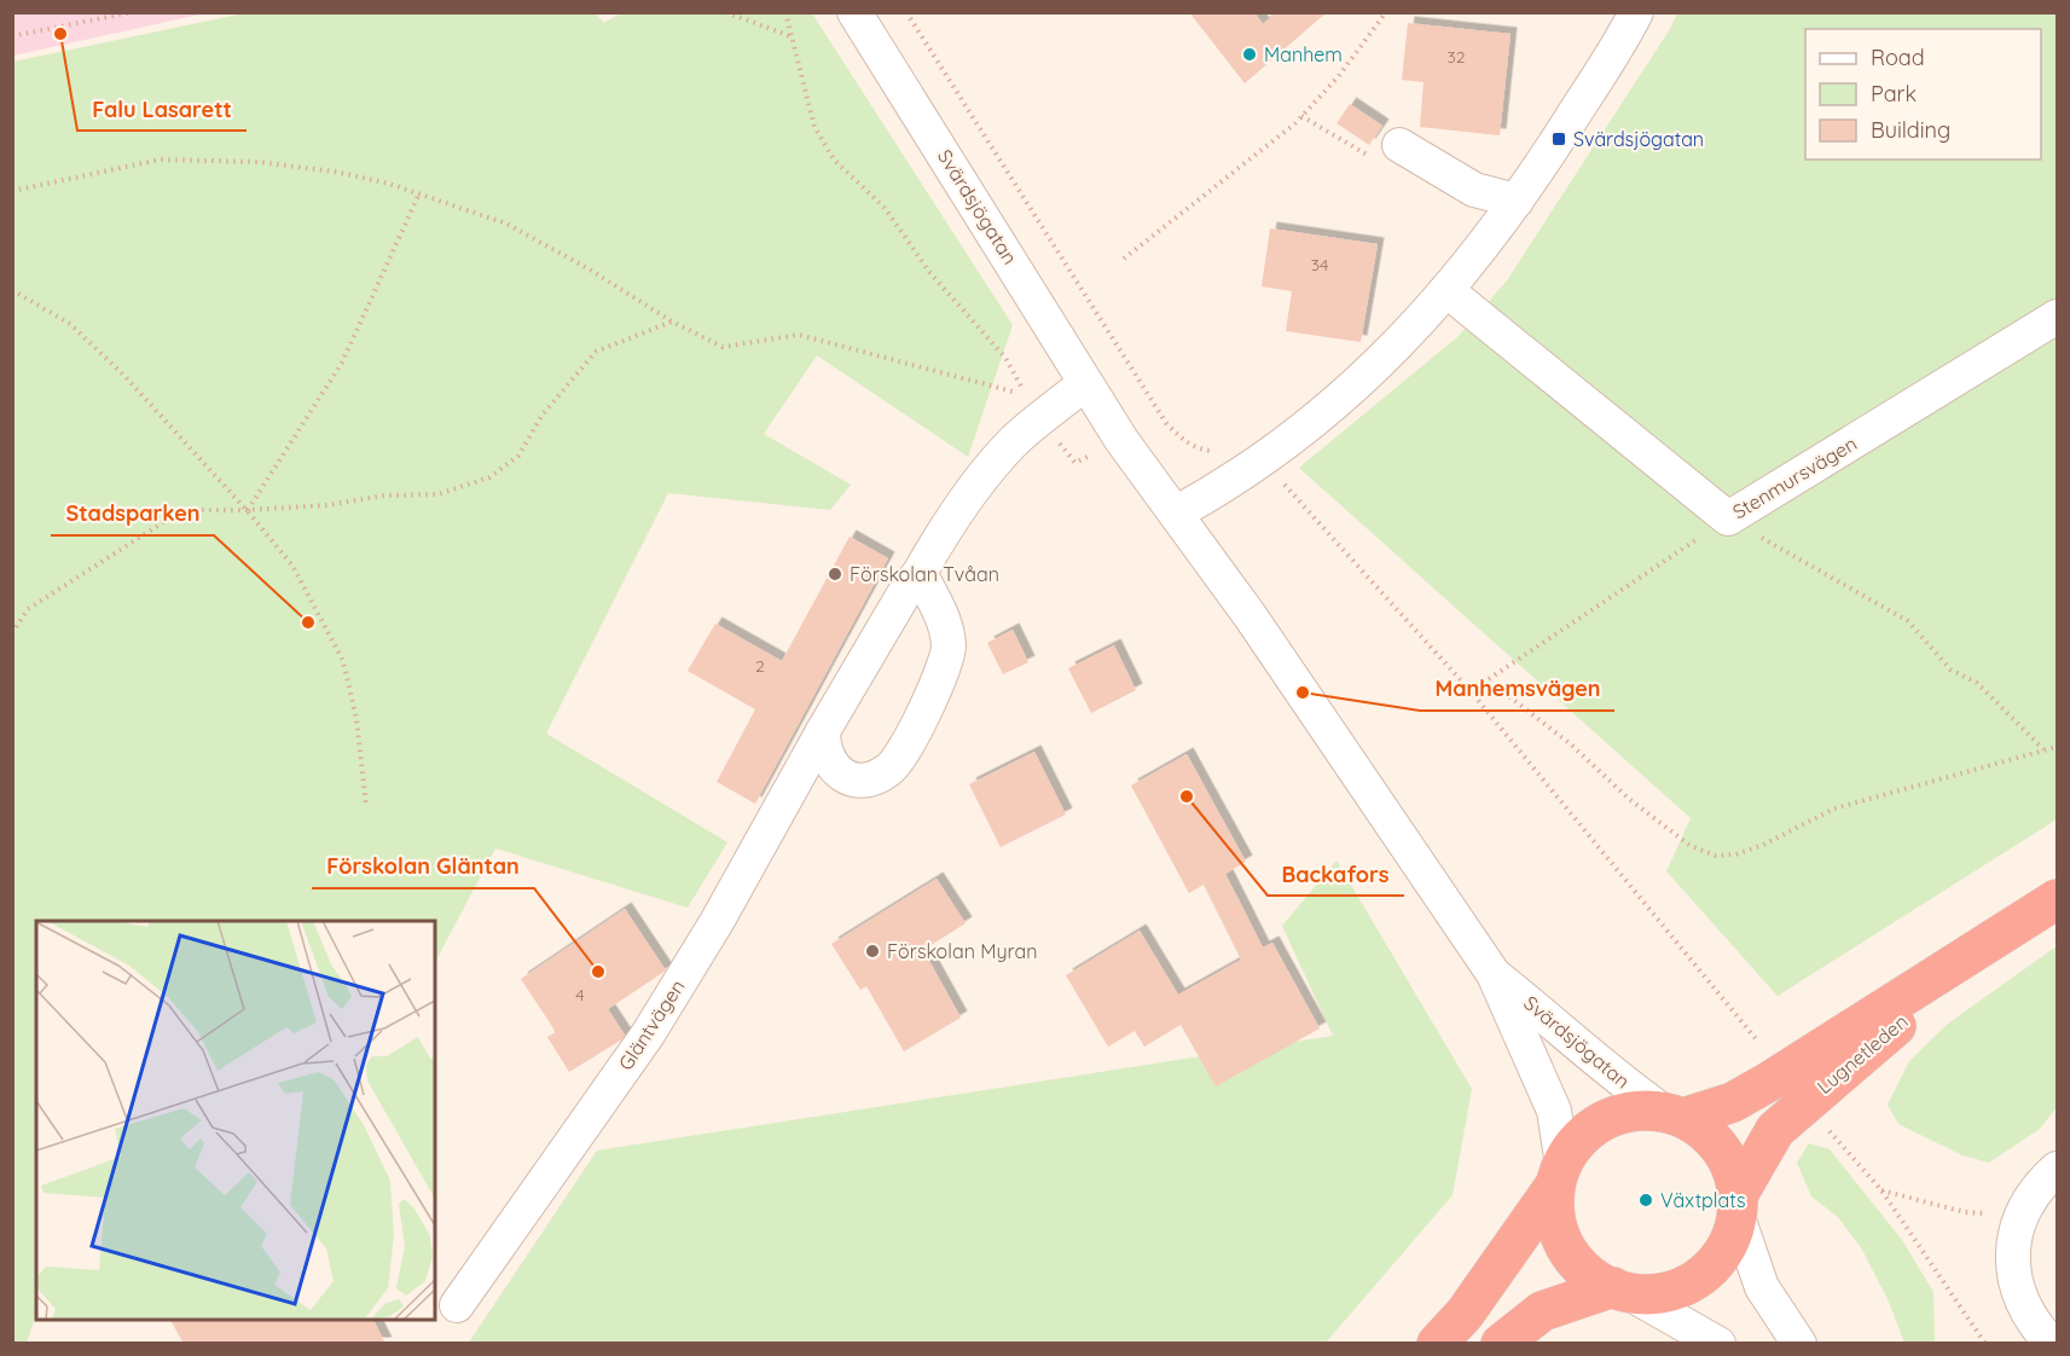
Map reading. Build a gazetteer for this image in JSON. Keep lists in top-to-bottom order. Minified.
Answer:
{"streets":{"highway":["Lugnetleden"],"street":["Svärdsjögatan","Stenmursvägen","Gläntvägen"]},"crossings":[["Svärdsjögatan","Gläntvägen"],["Svärdsjögatan","Lugnetleden"]],"places":{"other":["Falu Lasarett","Manhem","Förskolan Tvåan","Stadsparken","Manhemsvägen","Backafors","Förskolan Myran","Förskolan Gläntan","Växtplats"],"transit":["Svärdsjögatan"]},"house_numbers":["32","34","2","4"],"legend":["Road","Park","Building"]}
